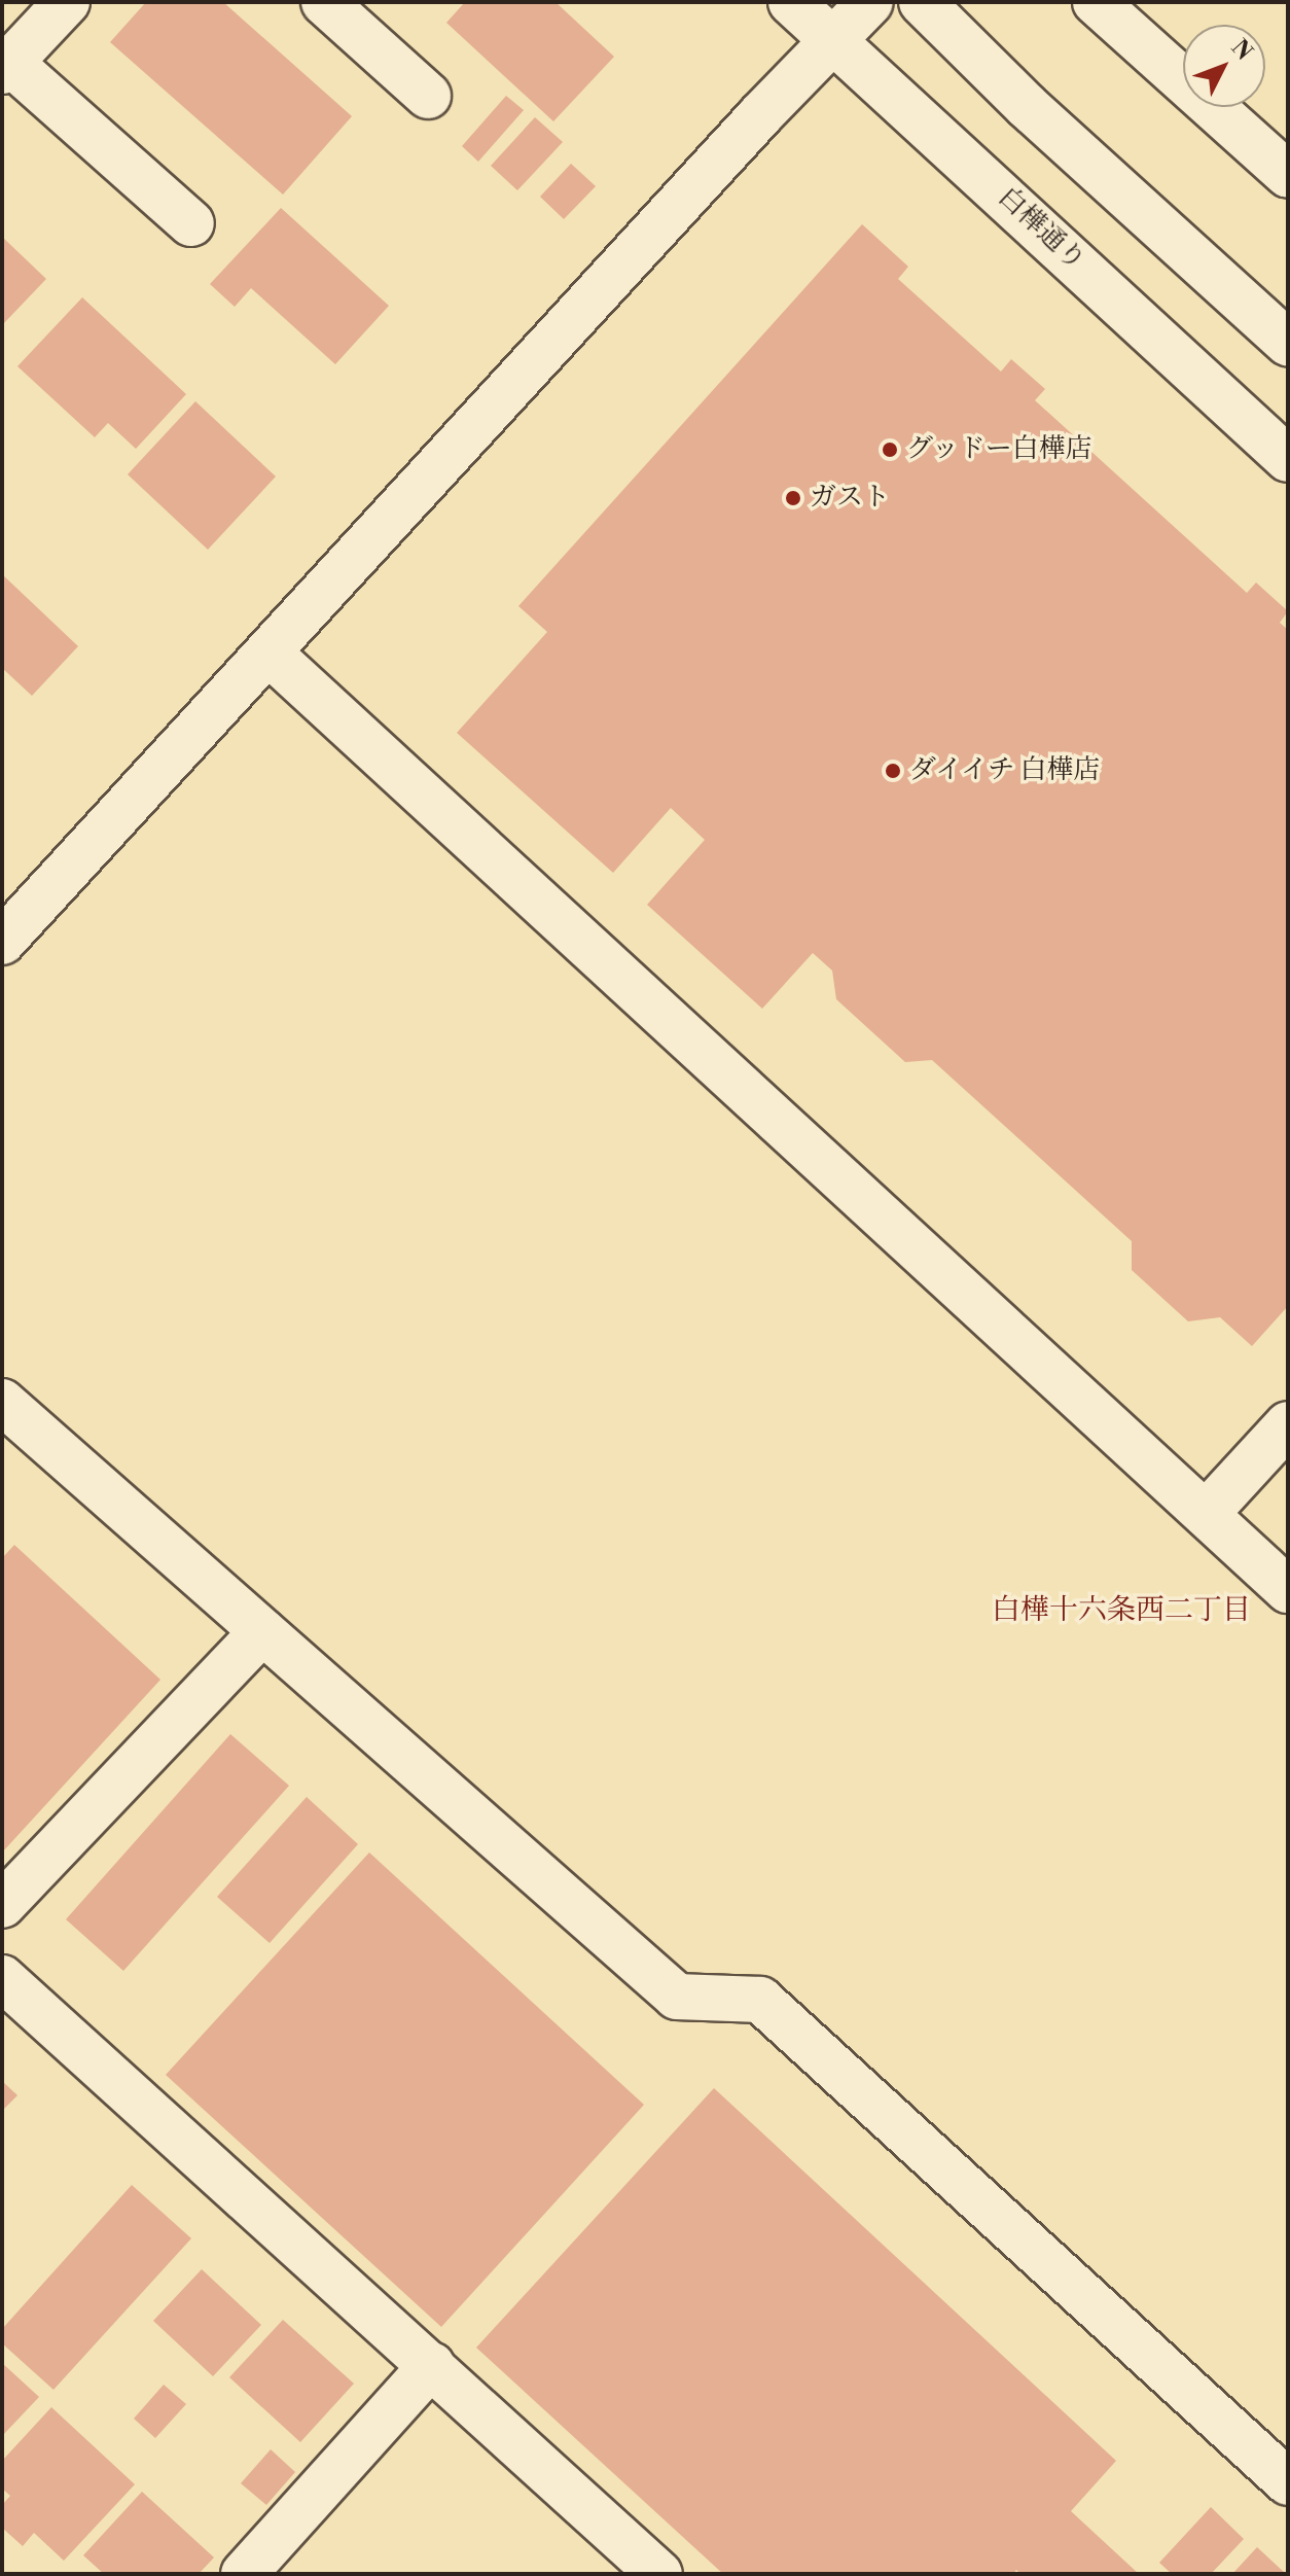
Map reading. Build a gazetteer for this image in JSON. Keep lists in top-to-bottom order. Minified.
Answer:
{"streets":{"street":["白樺通り"]},"districts":["白樺十六条西二丁目"],"places":["グッドー白樺店","ガスト","ダイイチ 白樺店"],"north":"top right"}
